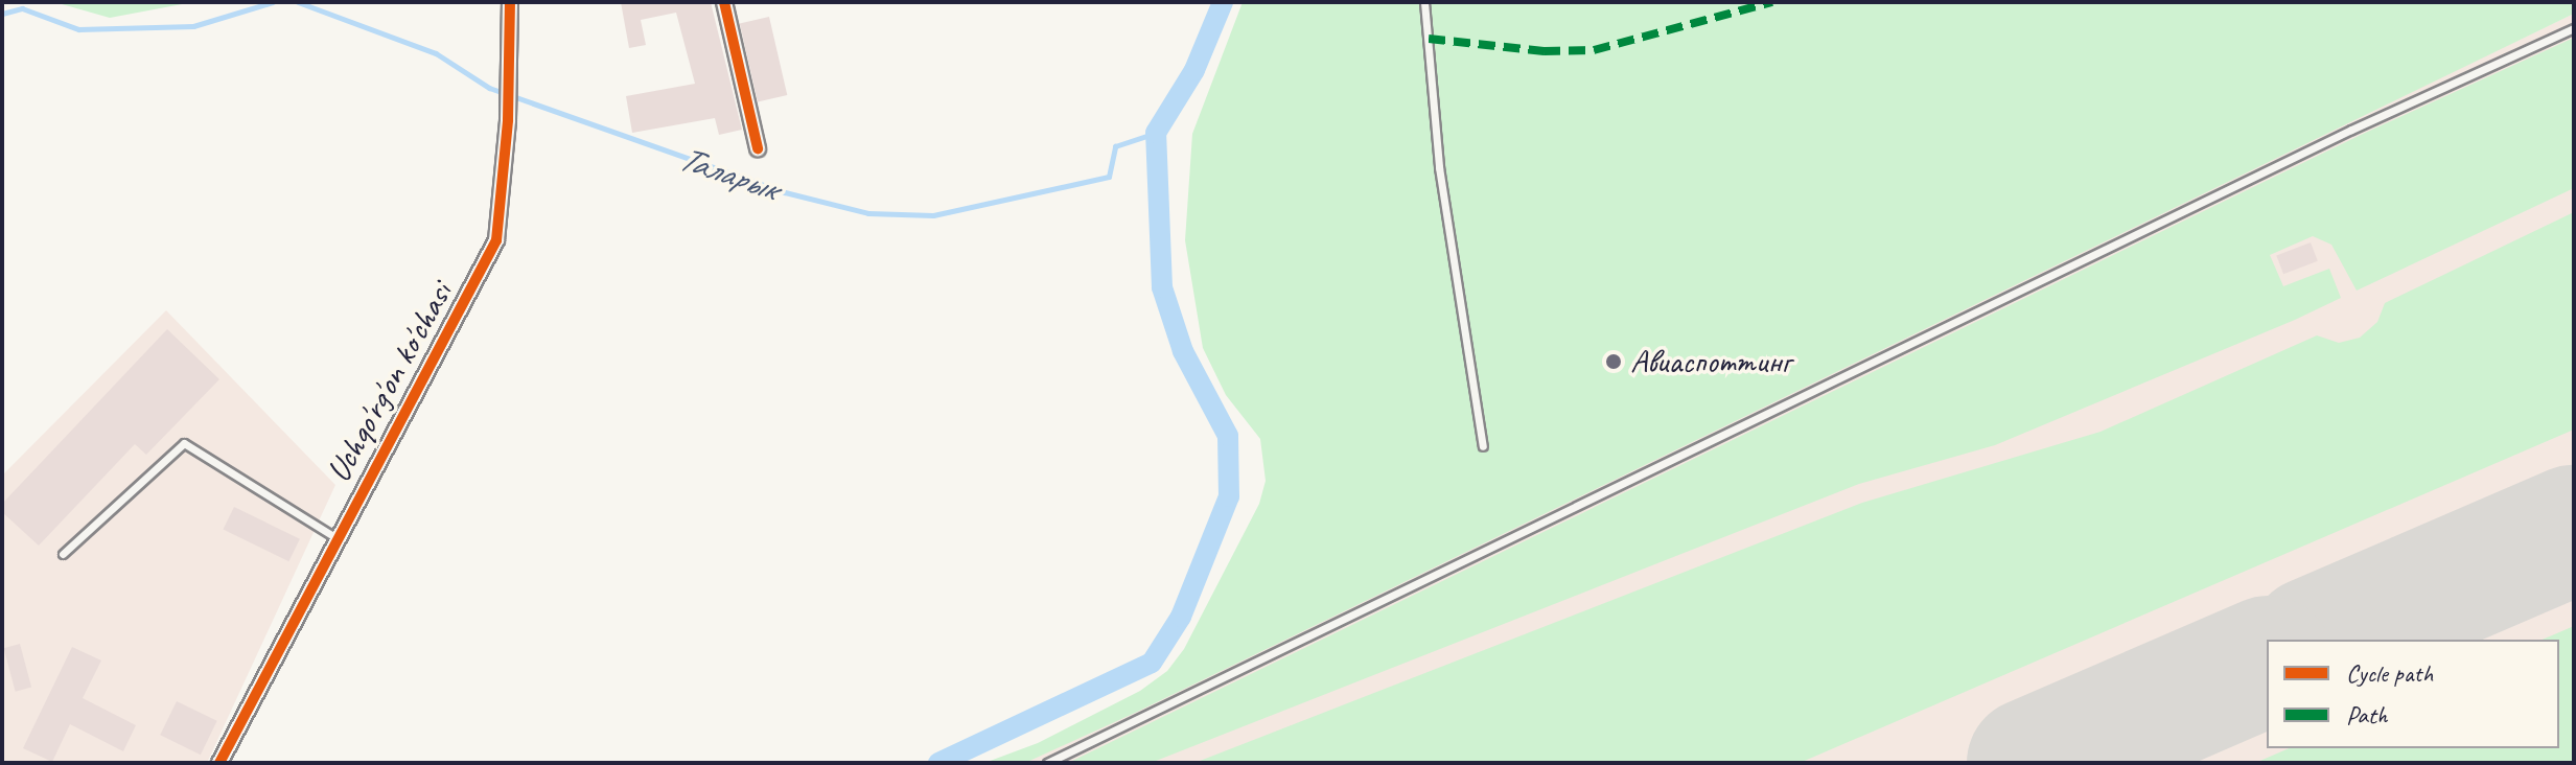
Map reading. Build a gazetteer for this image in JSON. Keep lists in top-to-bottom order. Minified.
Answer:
{"streets":{"street":["Uchqo'rg'on ko'chasi"]},"water":["Таларык"],"places":["Авиаспоттинг"],"legend":["Cycle path","Path"]}
